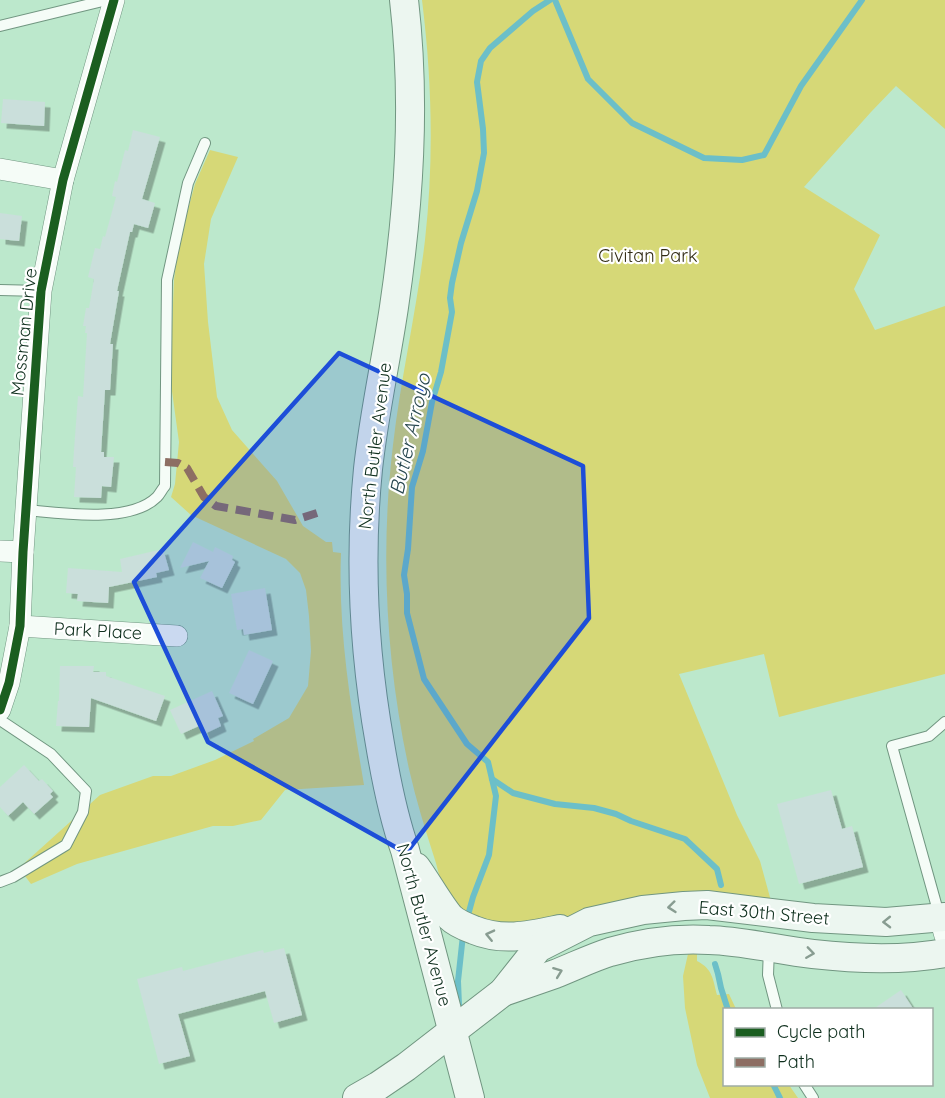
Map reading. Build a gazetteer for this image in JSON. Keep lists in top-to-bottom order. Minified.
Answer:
{"streets":{"main road":["North Butler Avenue","East 30th Street"],"street":["Mossman Drive","Park Place"]},"crossings":[["Mossman Drive","Park Place"],["North Butler Avenue","East 30th Street"]],"water":["Butler Arroyo"],"parks":["Civitan Park"],"legend":["Cycle path","Path"]}
